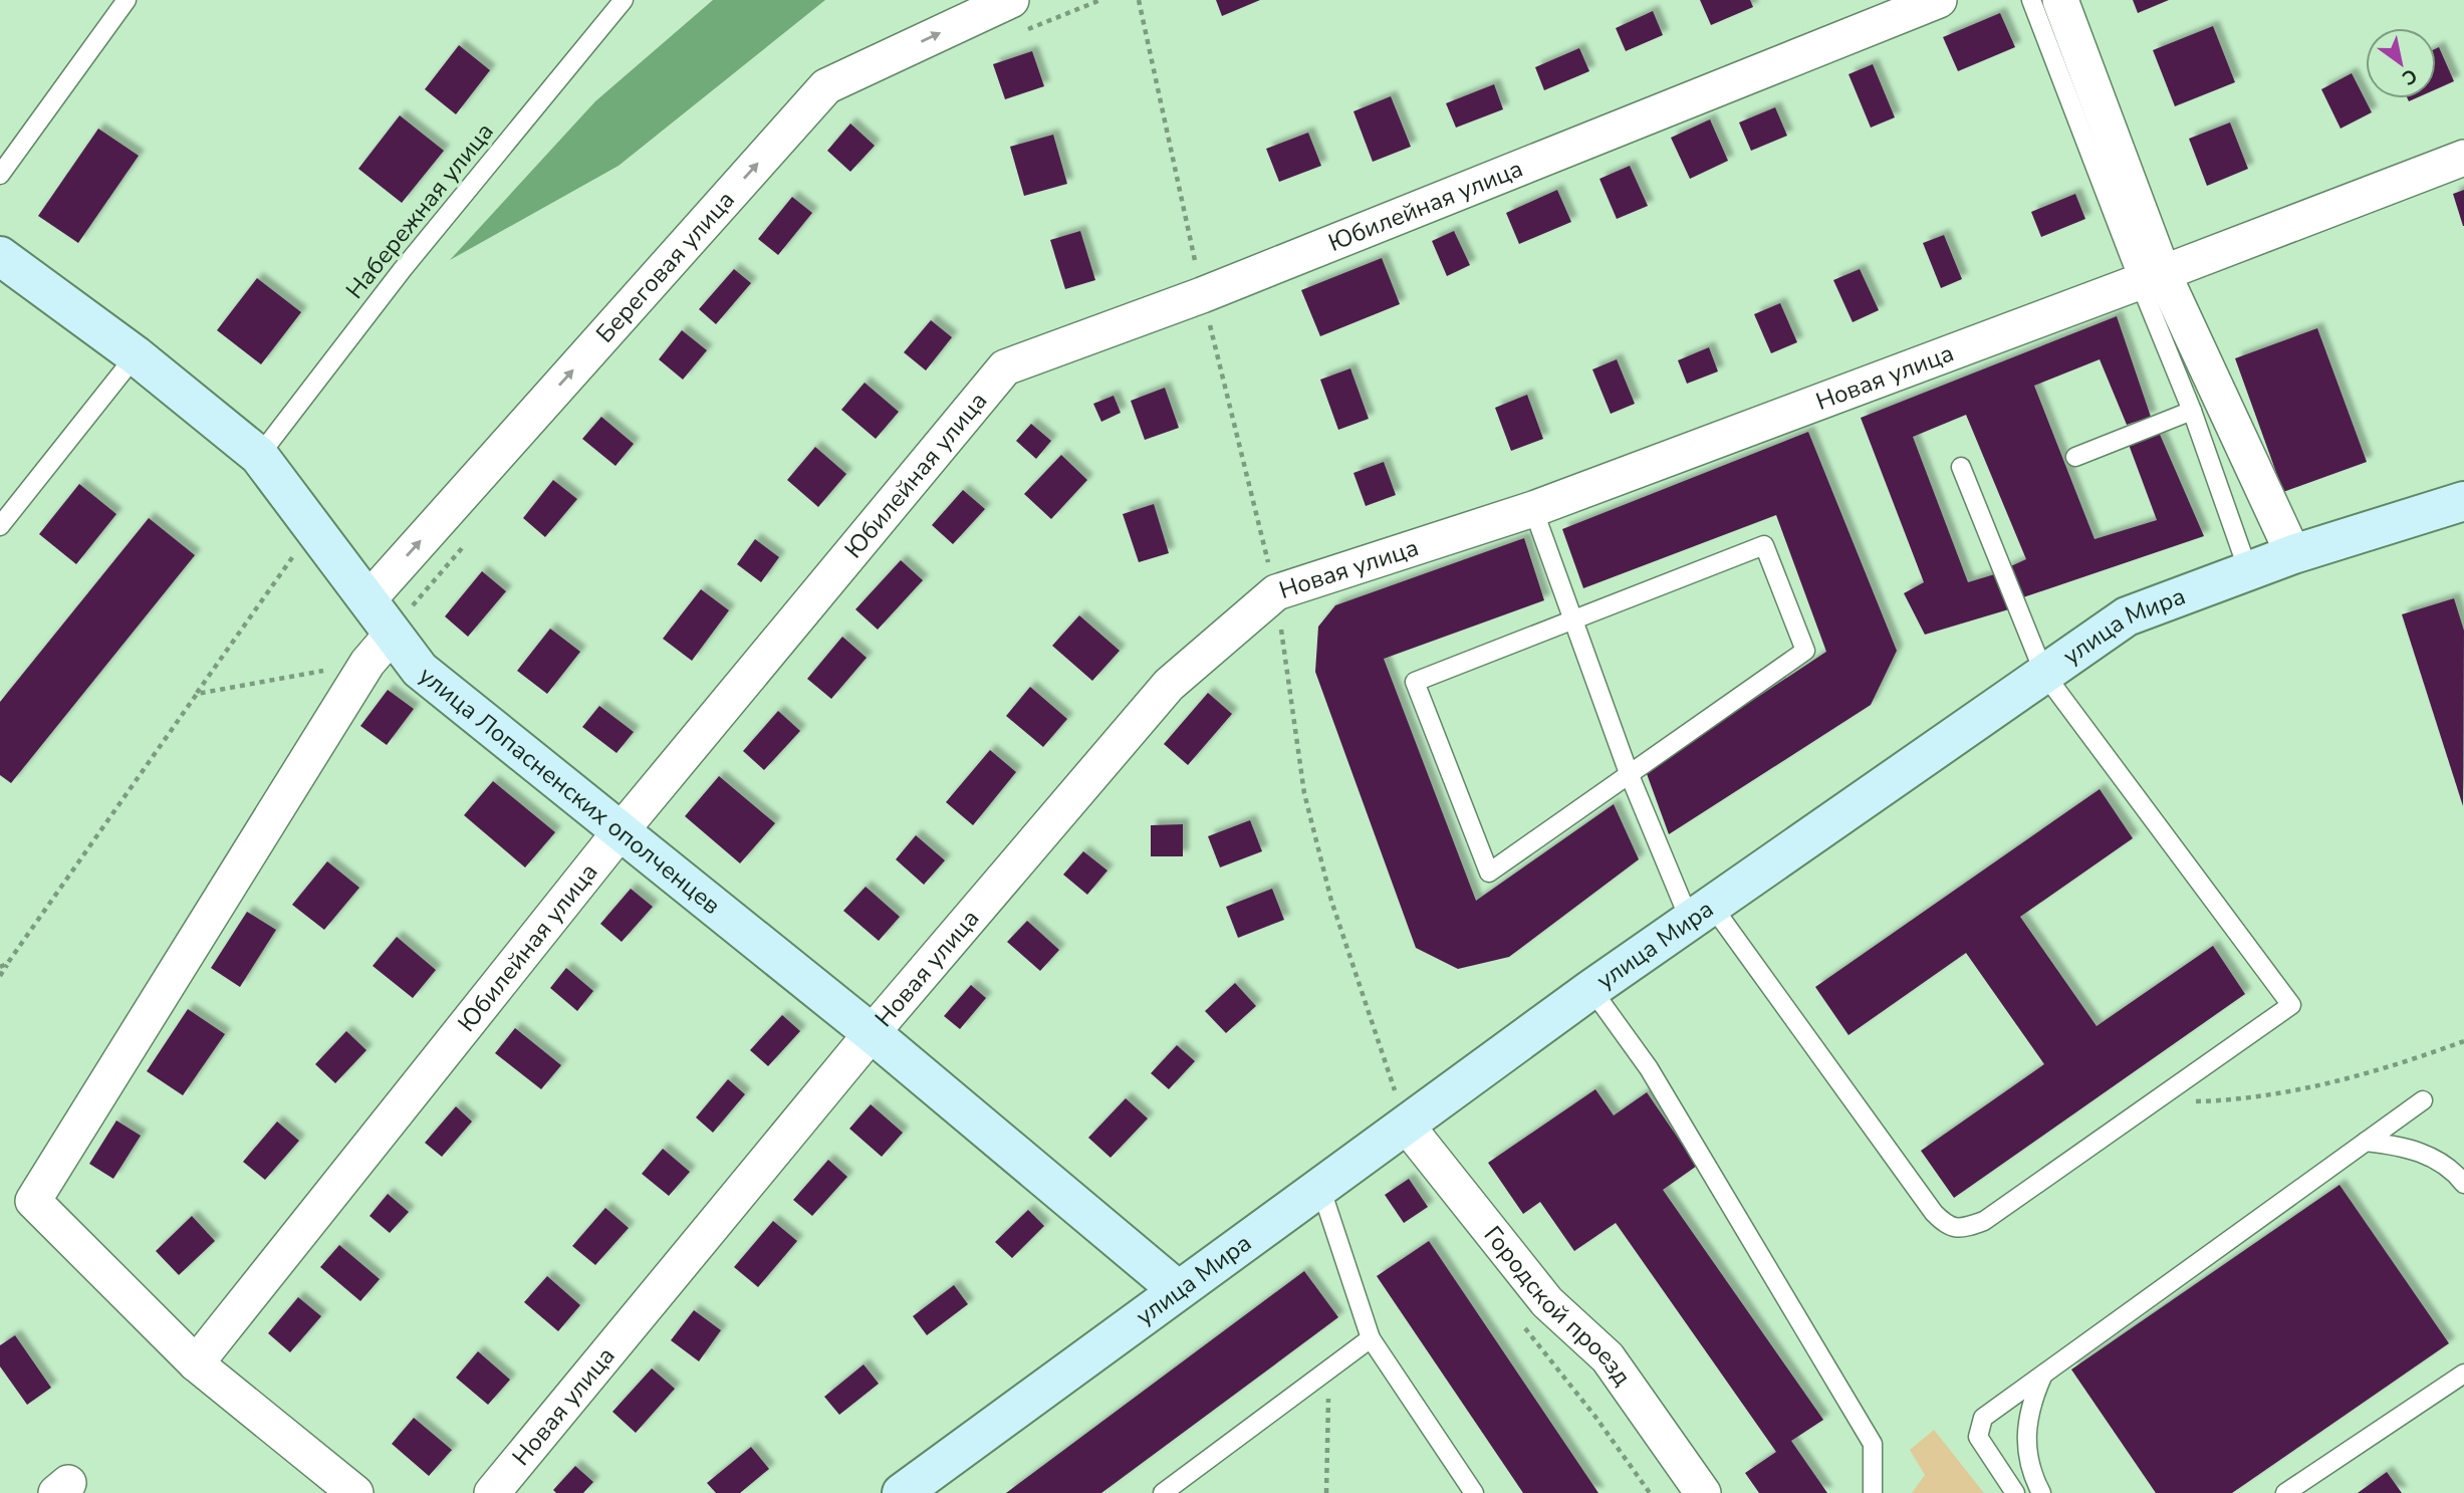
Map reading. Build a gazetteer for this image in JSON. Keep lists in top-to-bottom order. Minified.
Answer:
{"streets":{"street":["Юбилейная улица","Береговая улица","Новая улица","улица Мира","улица Лопасненских ополченцев","Городской проезд"],"lane":["Набережная улица"]},"crossings":[["Юбилейная улица","улица Лопасненских ополченцев"],["Набережная улица","улица Лопасненских ополченцев"],["Береговая улица","улица Лопасненских ополченцев"],["Новая улица","улица Лопасненских ополченцев"],["улица Мира","улица Лопасненских ополченцев"],["улица Мира","Городской проезд"]],"one_way":["Береговая улица"],"north":"bottom right"}
